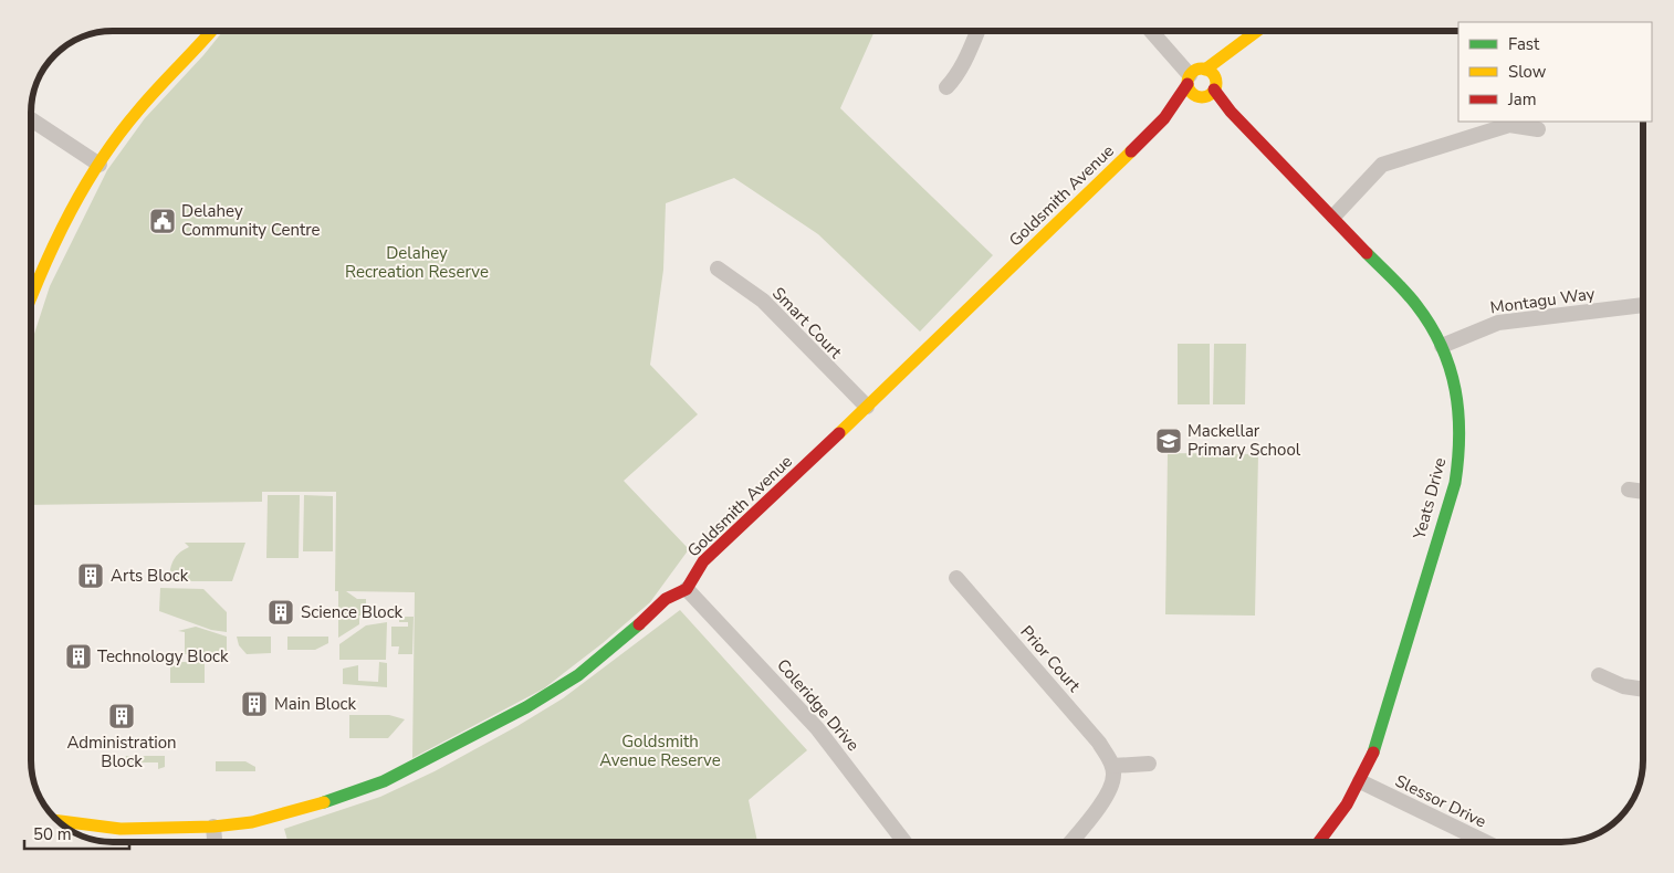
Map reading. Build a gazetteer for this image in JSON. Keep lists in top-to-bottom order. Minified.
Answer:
{"streets":{"street":["Goldsmith Avenue","Montagu Way","Smart Court","Yeats Drive","Prior Court","Coleridge Drive","Slessor Drive"]},"crossings":[["Goldsmith Avenue","Smart Court"],["Goldsmith Avenue","Yeats Drive"],["Goldsmith Avenue","Coleridge Drive"],["Montagu Way","Yeats Drive"],["Yeats Drive","Slessor Drive"]],"parks":["Delahey Recreation Reserve","Goldsmith Avenue Reserve"],"places":{"public building":["Delahey Community Centre"],"school or university":["Mackellar Primary School"],"building":["Arts Block","Science Block","Technology Block","Main Block","Administration Block"]},"legend":["Fast","Slow","Jam"],"scale_bar":"50 m"}
